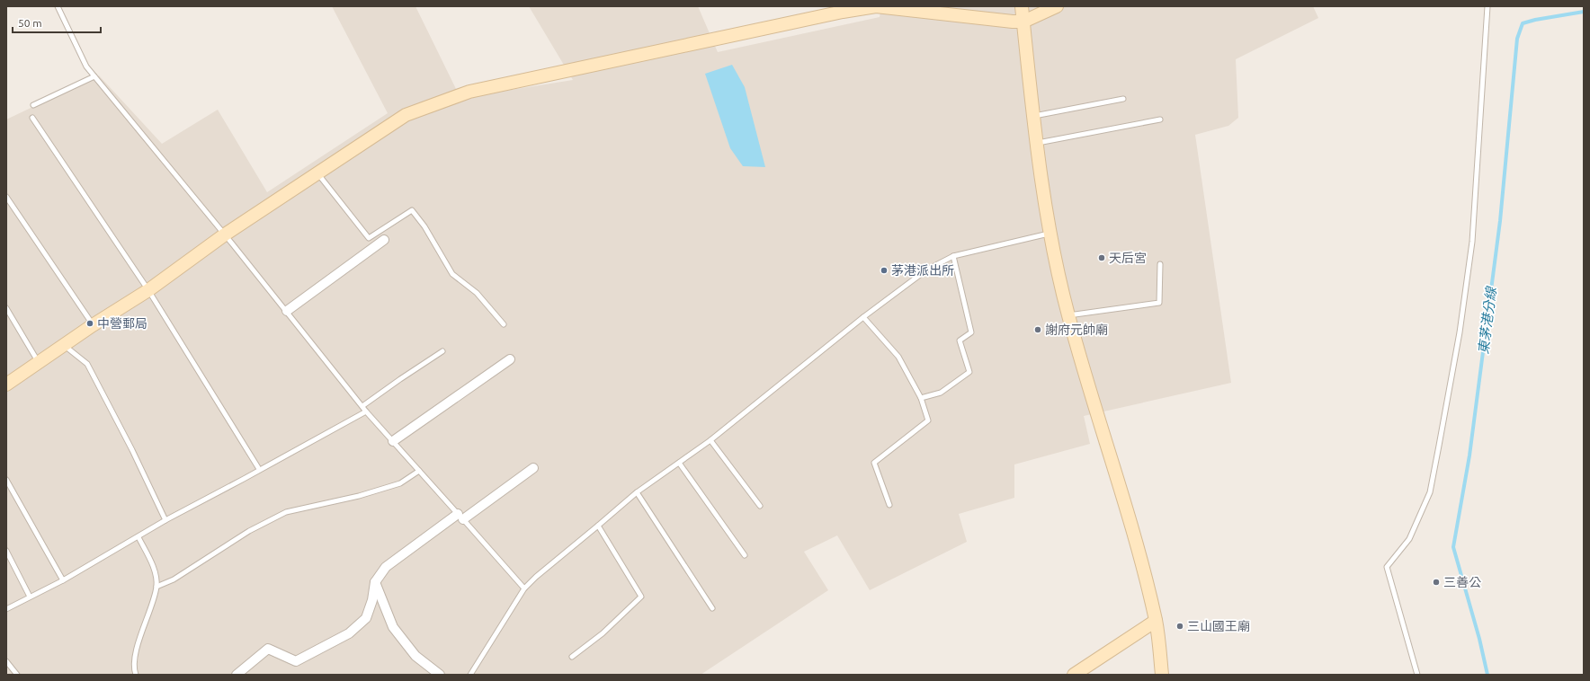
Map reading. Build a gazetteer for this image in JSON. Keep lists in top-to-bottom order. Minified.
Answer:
{"water":["東茅港分線"],"places":["天后宮","茅港派出所","中營郵局","謝府元帥廟","三善公","三山國王廟"],"scale_bar":"50 m"}
